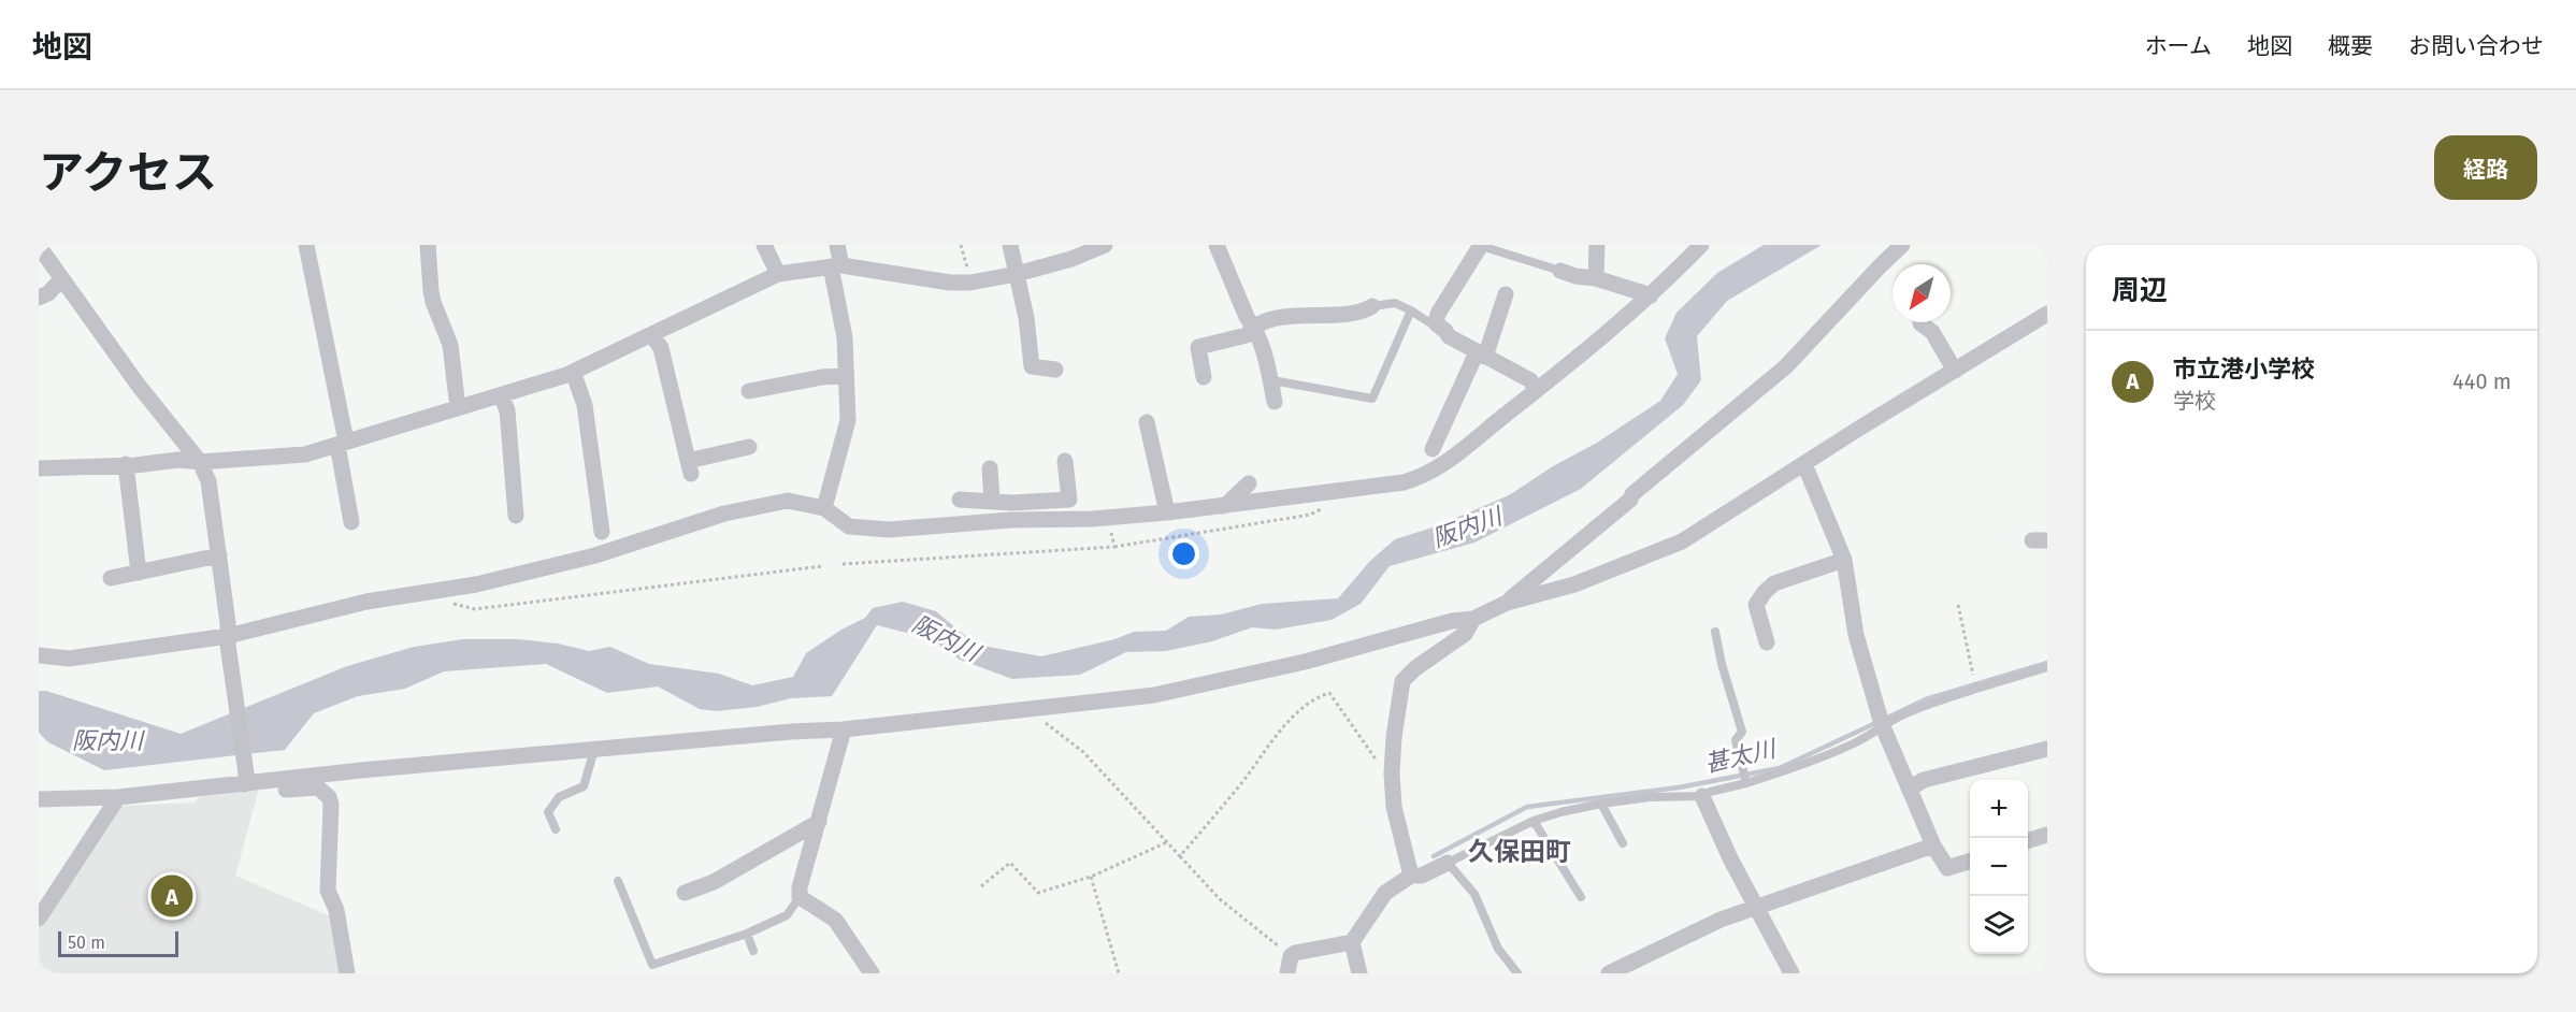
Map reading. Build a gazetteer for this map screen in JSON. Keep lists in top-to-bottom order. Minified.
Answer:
{"districts":["久保田町"],"water":["阪内川","甚太川"],"scale_bar":"50 m","north":"bottom left","page":{"header":"地図","nav":["ホーム","地図","概要","お問い合わせ"],"title":"アクセス","buttons":"経路","heading":"周辺","list":[{"mark":"A","name":"市立港小学校","note":"学校","value":"440 m"}],"map_buttons":["+","−"],"pins":"A","scale":"50 m"}}
